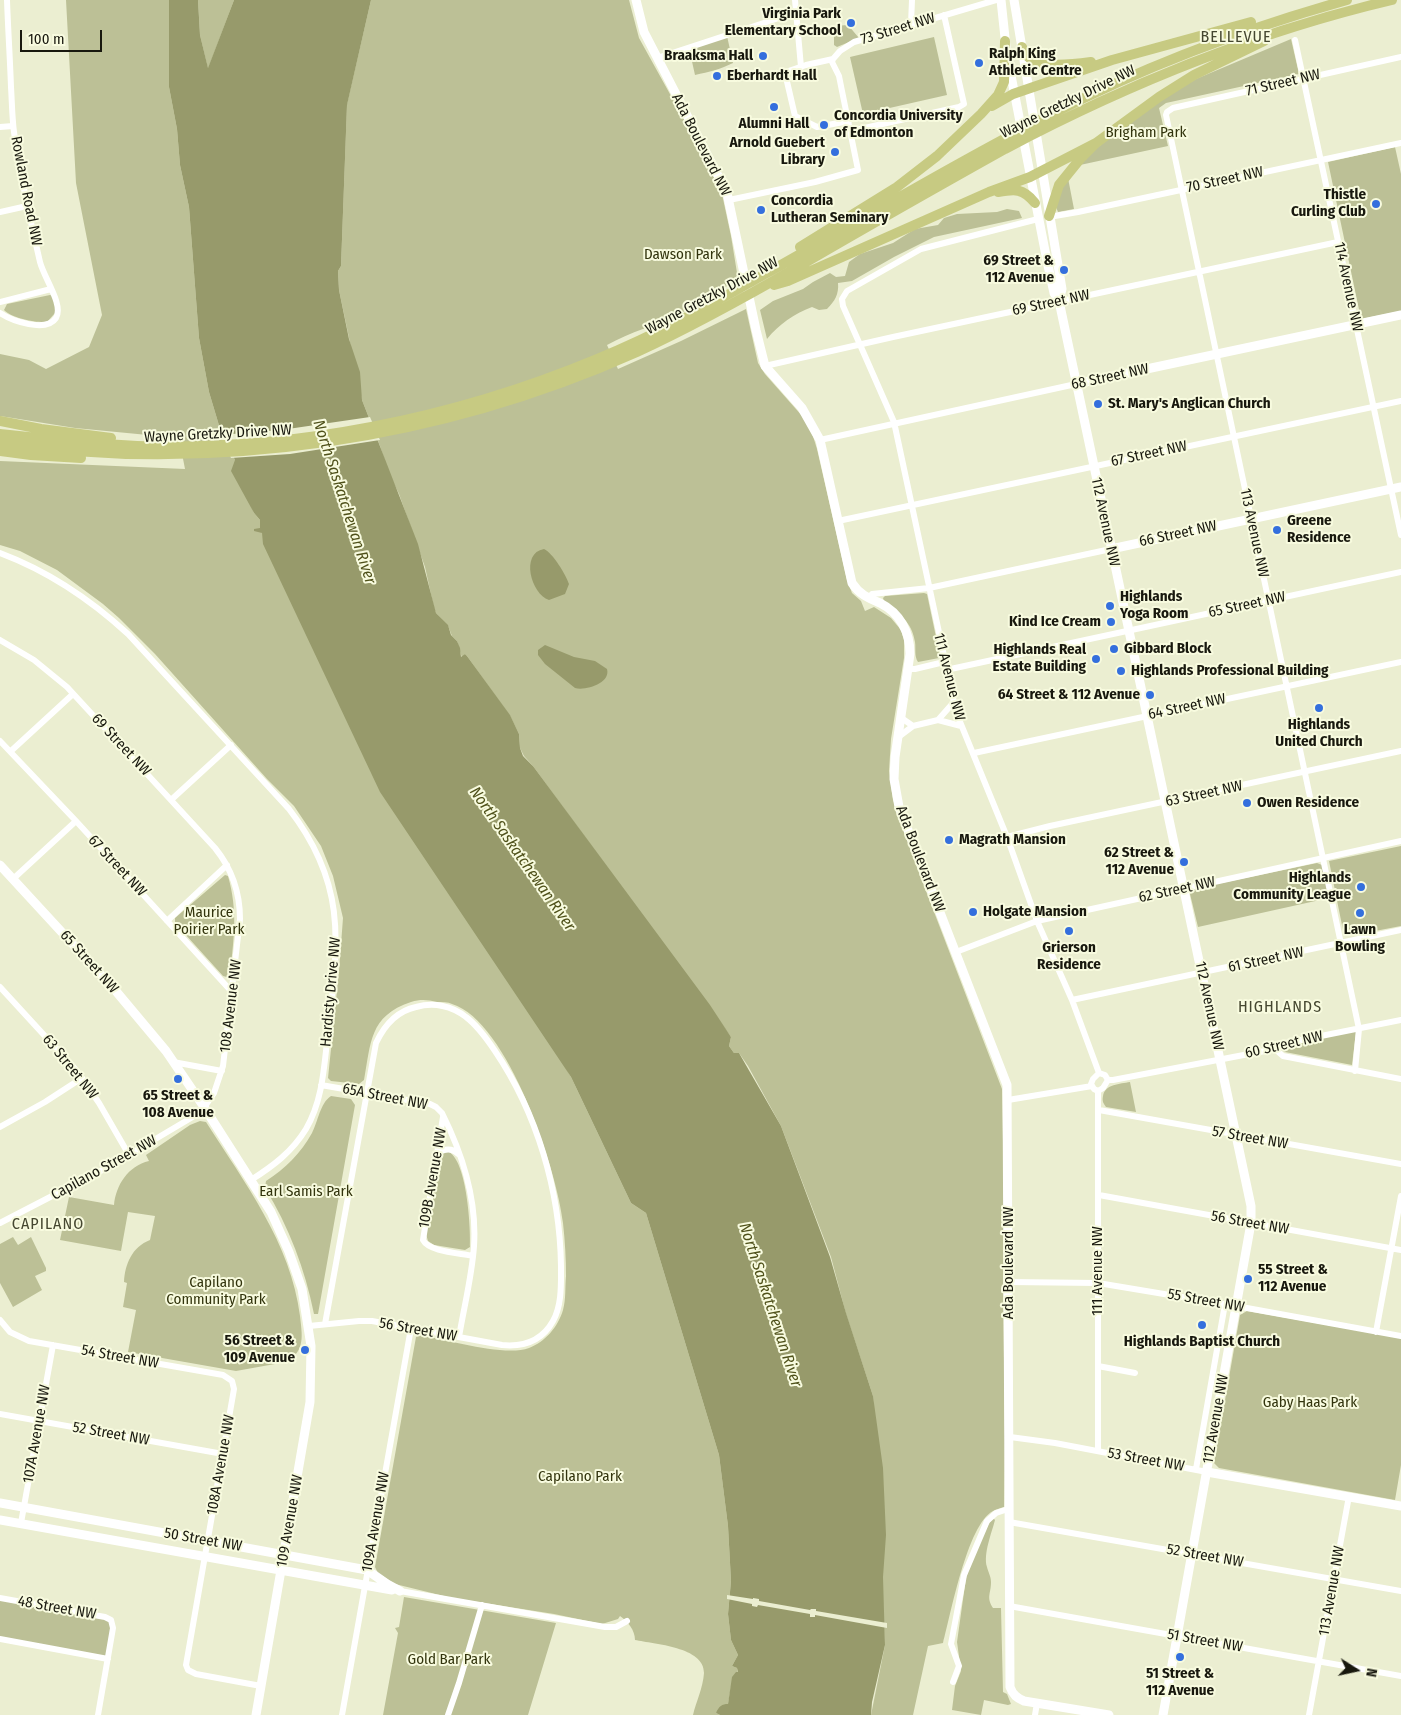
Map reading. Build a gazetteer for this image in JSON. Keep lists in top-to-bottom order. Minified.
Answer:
{"streets":{"main road":["Wayne Gretzky Drive NW"],"street":["73 Street NW","71 Street NW","Ada Boulevard NW","70 Street NW","Rowland Road NW","114 Avenue NW","69 Street NW","68 Street NW","67 Street NW","112 Avenue NW","113 Avenue NW","66 Street NW","65 Street NW","111 Avenue NW","64 Street NW","63 Street NW","62 Street NW","61 Street NW","Hardisty Drive NW","108 Avenue NW","60 Street NW","65A Street NW","57 Street NW","Capilano Street NW","109B Avenue NW","56 Street NW","55 Street NW","54 Street NW","107A Avenue NW","52 Street NW","53 Street NW","108A Avenue NW","109 Avenue NW","109A Avenue NW","50 Street NW","48 Street NW","51 Street NW"]},"crossings":[["71 Street NW","114 Avenue NW"],["71 Street NW","113 Avenue NW"],["Ada Boulevard NW","69 Street NW"],["Ada Boulevard NW","68 Street NW"],["Ada Boulevard NW","67 Street NW"],["Ada Boulevard NW","66 Street NW"],["Ada Boulevard NW","62 Street NW"],["Ada Boulevard NW","55 Street NW"],["Ada Boulevard NW","52 Street NW"],["Ada Boulevard NW","53 Street NW"],["Ada Boulevard NW","51 Street NW"],["70 Street NW","114 Avenue NW"],["70 Street NW","112 Avenue NW"],["70 Street NW","113 Avenue NW"],["114 Avenue NW","69 Street NW"],["114 Avenue NW","68 Street NW"],["114 Avenue NW","67 Street NW"],["114 Avenue NW","66 Street NW"],["69 Street NW","112 Avenue NW"],["69 Street NW","113 Avenue NW"],["69 Street NW","111 Avenue NW"],["69 Street NW","108 Avenue NW"],["68 Street NW","112 Avenue NW"],["68 Street NW","113 Avenue NW"],["68 Street NW","111 Avenue NW"],["67 Street NW","112 Avenue NW"],["67 Street NW","113 Avenue NW"],["67 Street NW","111 Avenue NW"],["67 Street NW","108 Avenue NW"],["112 Avenue NW","66 Street NW"],["112 Avenue NW","65 Street NW"],["112 Avenue NW","111 Avenue NW"],["112 Avenue NW","64 Street NW"],["112 Avenue NW","63 Street NW"],["112 Avenue NW","62 Street NW"],["112 Avenue NW","61 Street NW"],["112 Avenue NW","60 Street NW"],["112 Avenue NW","57 Street NW"],["112 Avenue NW","56 Street NW"],["112 Avenue NW","55 Street NW"],["112 Avenue NW","52 Street NW"],["112 Avenue NW","53 Street NW"],["112 Avenue NW","51 Street NW"],["113 Avenue NW","66 Street NW"],["113 Avenue NW","65 Street NW"],["113 Avenue NW","64 Street NW"],["113 Avenue NW","63 Street NW"],["113 Avenue NW","62 Street NW"],["113 Avenue NW","61 Street NW"],["113 Avenue NW","60 Street NW"],["113 Avenue NW","52 Street NW"],["113 Avenue NW","53 Street NW"],["113 Avenue NW","51 Street NW"],["66 Street NW","111 Avenue NW"],["65 Street NW","111 Avenue NW"],["65 Street NW","Hardisty Drive NW"],["65 Street NW","108 Avenue NW"],["65 Street NW","Capilano Street NW"],["111 Avenue NW","64 Street NW"],["111 Avenue NW","63 Street NW"],["111 Avenue NW","62 Street NW"],["111 Avenue NW","61 Street NW"],["111 Avenue NW","60 Street NW"],["111 Avenue NW","57 Street NW"],["111 Avenue NW","56 Street NW"],["111 Avenue NW","55 Street NW"],["111 Avenue NW","53 Street NW"],["63 Street NW","Capilano Street NW"],["Hardisty Drive NW","65A Street NW"],["108 Avenue NW","Capilano Street NW"],["65A Street NW","109B Avenue NW"],["65A Street NW","56 Street NW"],["109B Avenue NW","56 Street NW"],["56 Street NW","109 Avenue NW"],["56 Street NW","109A Avenue NW"],["54 Street NW","107A Avenue NW"],["54 Street NW","108A Avenue NW"],["107A Avenue NW","52 Street NW"],["107A Avenue NW","50 Street NW"],["52 Street NW","108A Avenue NW"],["108A Avenue NW","109 Avenue NW"],["108A Avenue NW","50 Street NW"],["109 Avenue NW","50 Street NW"],["109A Avenue NW","50 Street NW"]],"districts":["BELLEVUE","HIGHLANDS","CAPILANO"],"water":["North Saskatchewan River"],"parks":["Brigham Park","Dawson Park","Maurice Poirier Park","Earl Samis Park","Capilano Community Park","Gaby Haas Park","Capilano Park","Gold Bar Park"],"places":["Virginia Park Elementary School","Braaksma Hall","Ralph King Athletic Centre","Eberhardt Hall","Alumni Hall","Concordia University of Edmonton","Arnold Guebert Library","Thistle Curling Club","Concordia Lutheran Seminary","69 Street & 112 Avenue","St. Mary's Anglican Church","Greene Residence","Highlands Yoga Room","Kind Ice Cream","Gibbard Block","Highlands Real Estate Building","Highlands Professional Building","64 Street & 112 Avenue","Highlands United Church","Owen Residence","Magrath Mansion","62 Street & 112 Avenue","Highlands Community League","Holgate Mansion","Lawn Bowling","Grierson Residence","65 Street & 108 Avenue","55 Street & 112 Avenue","Highlands Baptist Church","56 Street & 109 Avenue","51 Street & 112 Avenue"],"scale_bar":"100 m","north":"right"}
